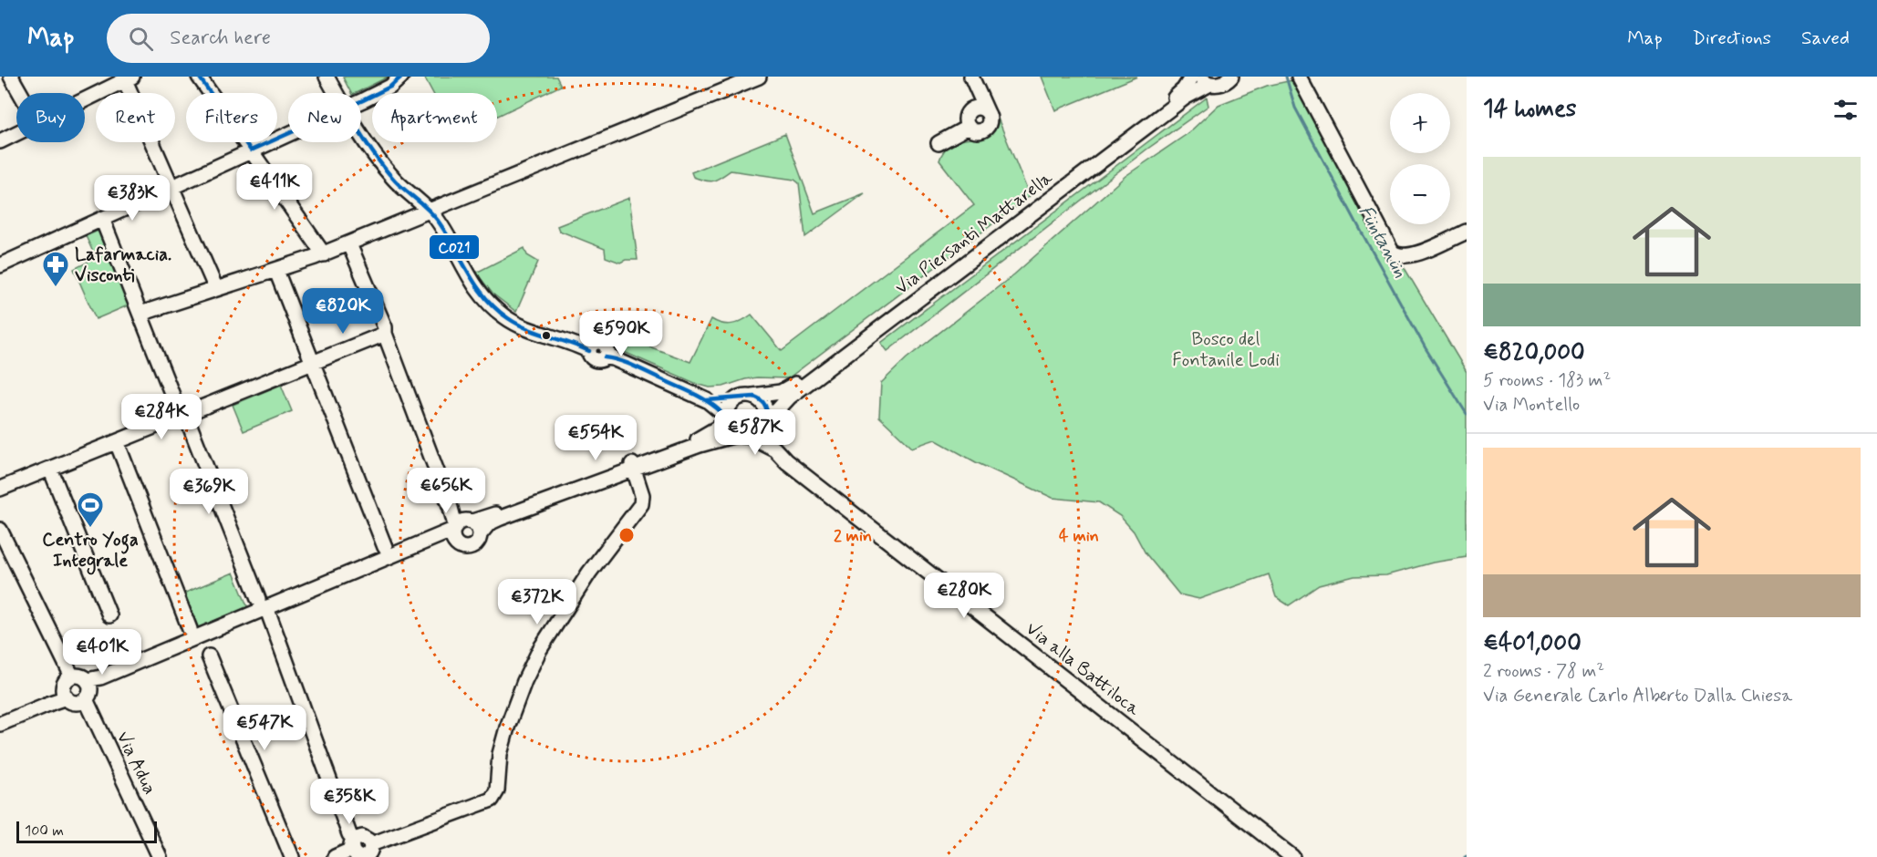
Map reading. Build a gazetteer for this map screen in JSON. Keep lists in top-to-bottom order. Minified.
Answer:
{"streets":{"street":["Via Piersanti Mattarella","Via alla Battiloca","Via Adua"]},"crossings":[["Via Piersanti Mattarella","Via alla Battiloca"]],"water":["Füntanün"],"parks":["Bosco del Fontanile Lodi"],"places":{"pharmacy":["Lafarmacia. Visconti"],"sports":["Centro Yoga Integrale"]},"lines":["transit line C021"],"scale_bar":"100 m","page":{"header":"Map","search":"Search here","nav":["Map","Directions","Saved"],"heading":"14 homes","map_buttons":["+","−"],"chip":["Buy","Rent","Filters","New","Apartment"],"list":[{"name":"€820,000","note":"5 rooms · 183 m² · Via Montello"},{"name":"€401,000","note":"2 rooms · 78 m² · Via Generale Carlo Alberto Dalla Chiesa"}],"price":["€411K","€383K","€820K","€590K","€284K","€587K","€554K","€656K","€369K","€280K","€372K","€401K","€547K","€358K"],"scale":"100 m"},"rings":["2 min","4 min"]}
